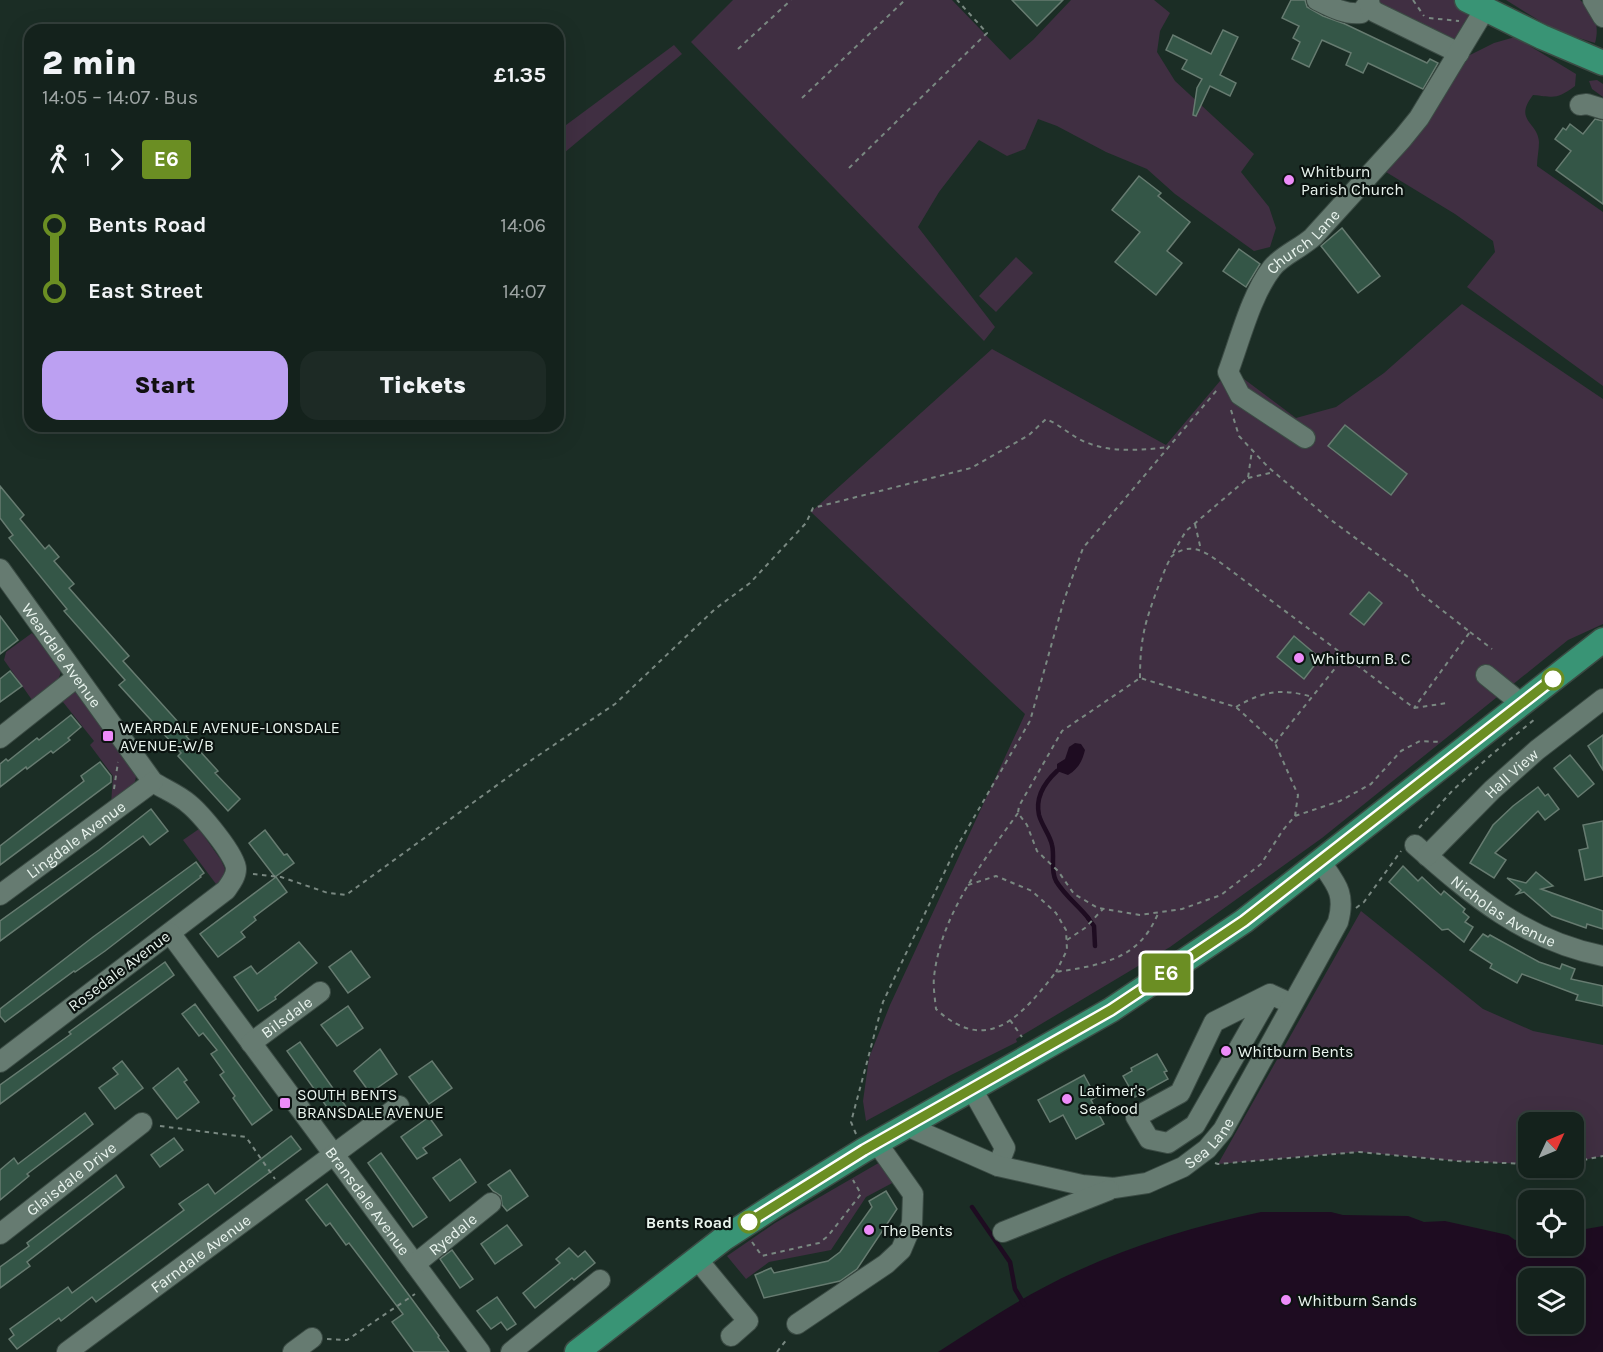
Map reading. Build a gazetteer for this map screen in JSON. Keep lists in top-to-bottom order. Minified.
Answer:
{"streets":{"street":["Church Lane","Weardale Avenue","Hall View","Lingdale Avenue","Nicholas Avenue","Rosedale Avenue","Bilsdale","Sea Lane","Glaisdale Drive","Bransdale Avenue","Ryedale","Farndale Avenue"]},"crossings":[["Weardale Avenue","Lingdale Avenue"],["Weardale Avenue","Rosedale Avenue"],["Hall View","Nicholas Avenue"],["Rosedale Avenue","Bransdale Avenue"],["Bilsdale","Bransdale Avenue"],["Bransdale Avenue","Ryedale"],["Bransdale Avenue","Farndale Avenue"]],"places":{"other":["Whitburn Parish Church","Whitburn B. C","Whitburn Bents","Latimer's Seafood","Bents Road","The Bents","Whitburn Sands"],"transit":["WEARDALE AVENUE-LONSDALE AVENUE-W/B","SOUTH BENTS BRANSDALE AVENUE"]},"lines":["bus line E6"],"north":"top right","page":{"on_map":"E6","heading":["2 min","14:05 – 14:07 · Bus","£1.35"],"legs":["1","E6"],"list":[{"name":"Bents Road","value":"14:06"},{"name":"East Street","value":"14:07"}],"buttons":["Start","Tickets"]}}
